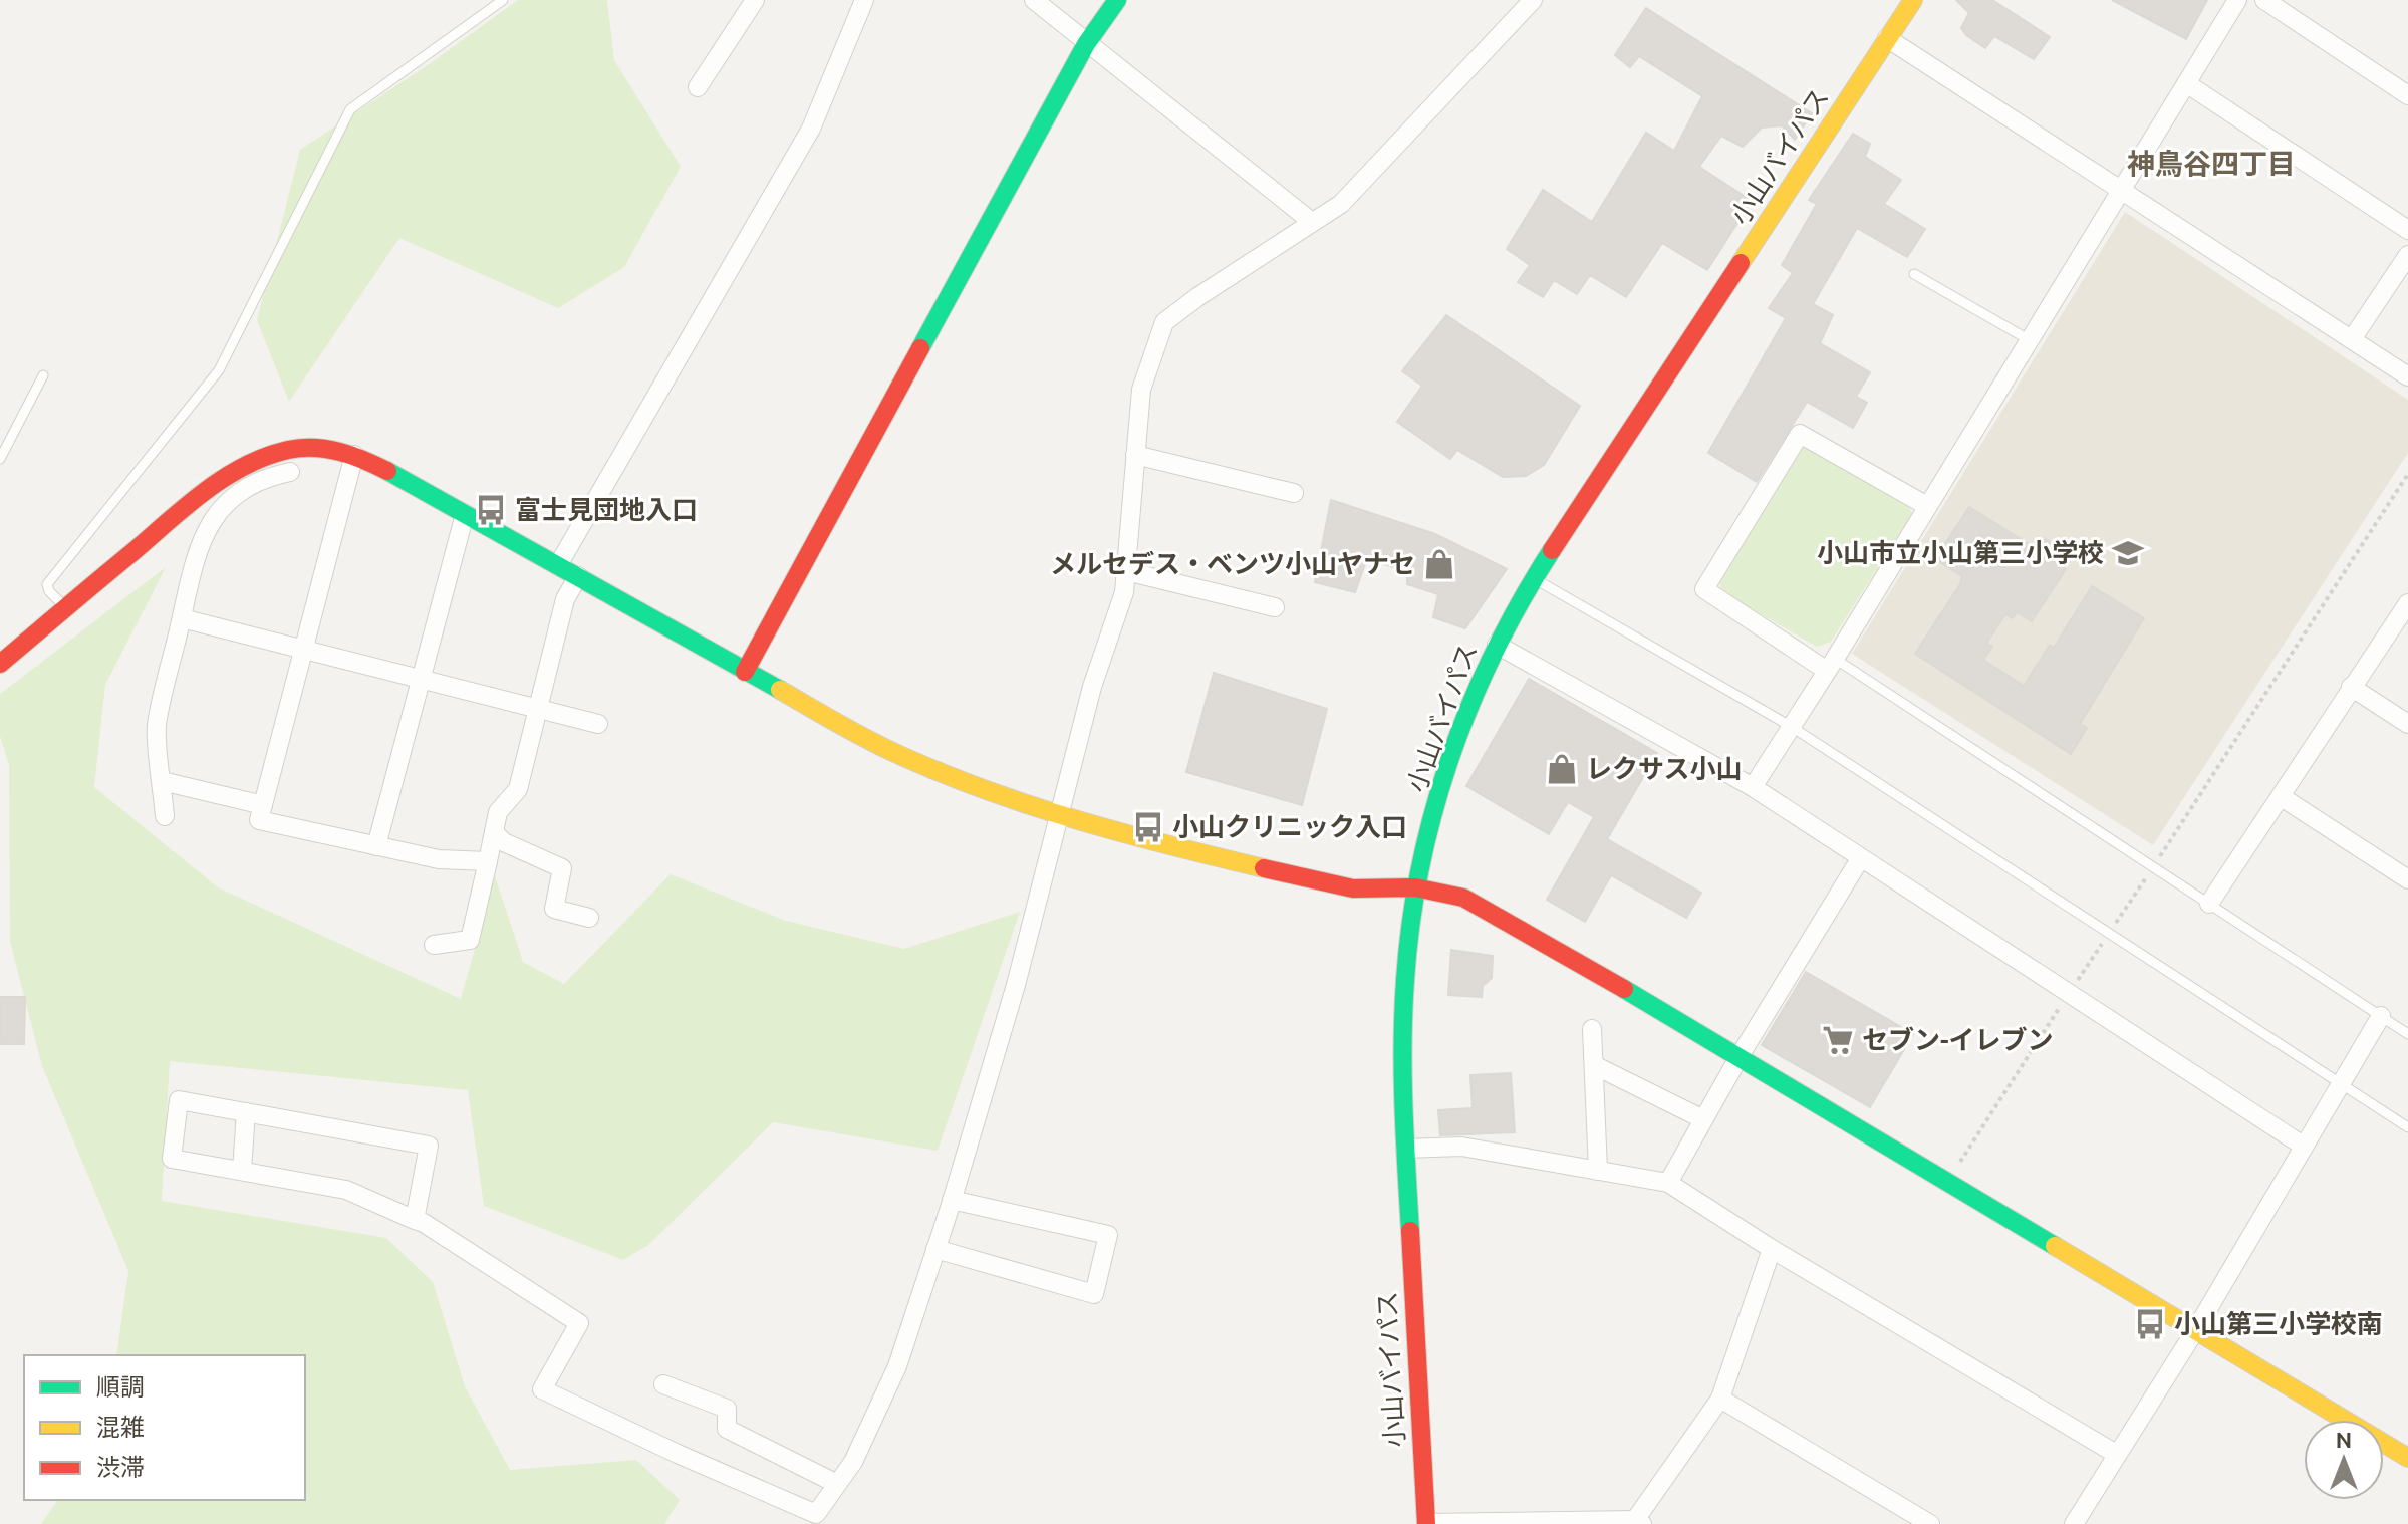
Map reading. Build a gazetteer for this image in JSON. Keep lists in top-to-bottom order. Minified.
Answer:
{"streets":{"main road":["小山バイパス"]},"districts":["神鳥谷四丁目"],"places":{"bus stop":["富士見団地入口","小山クリニック入口","小山第三小学校南"],"school or university":["小山市立小山第三小学校"],"shop":["メルセデス・ベンツ小山ヤナセ","レクサス小山"],"supermarket":["セブン-イレブン"]},"legend":["順調","混雑","渋滞"],"north":"top"}
